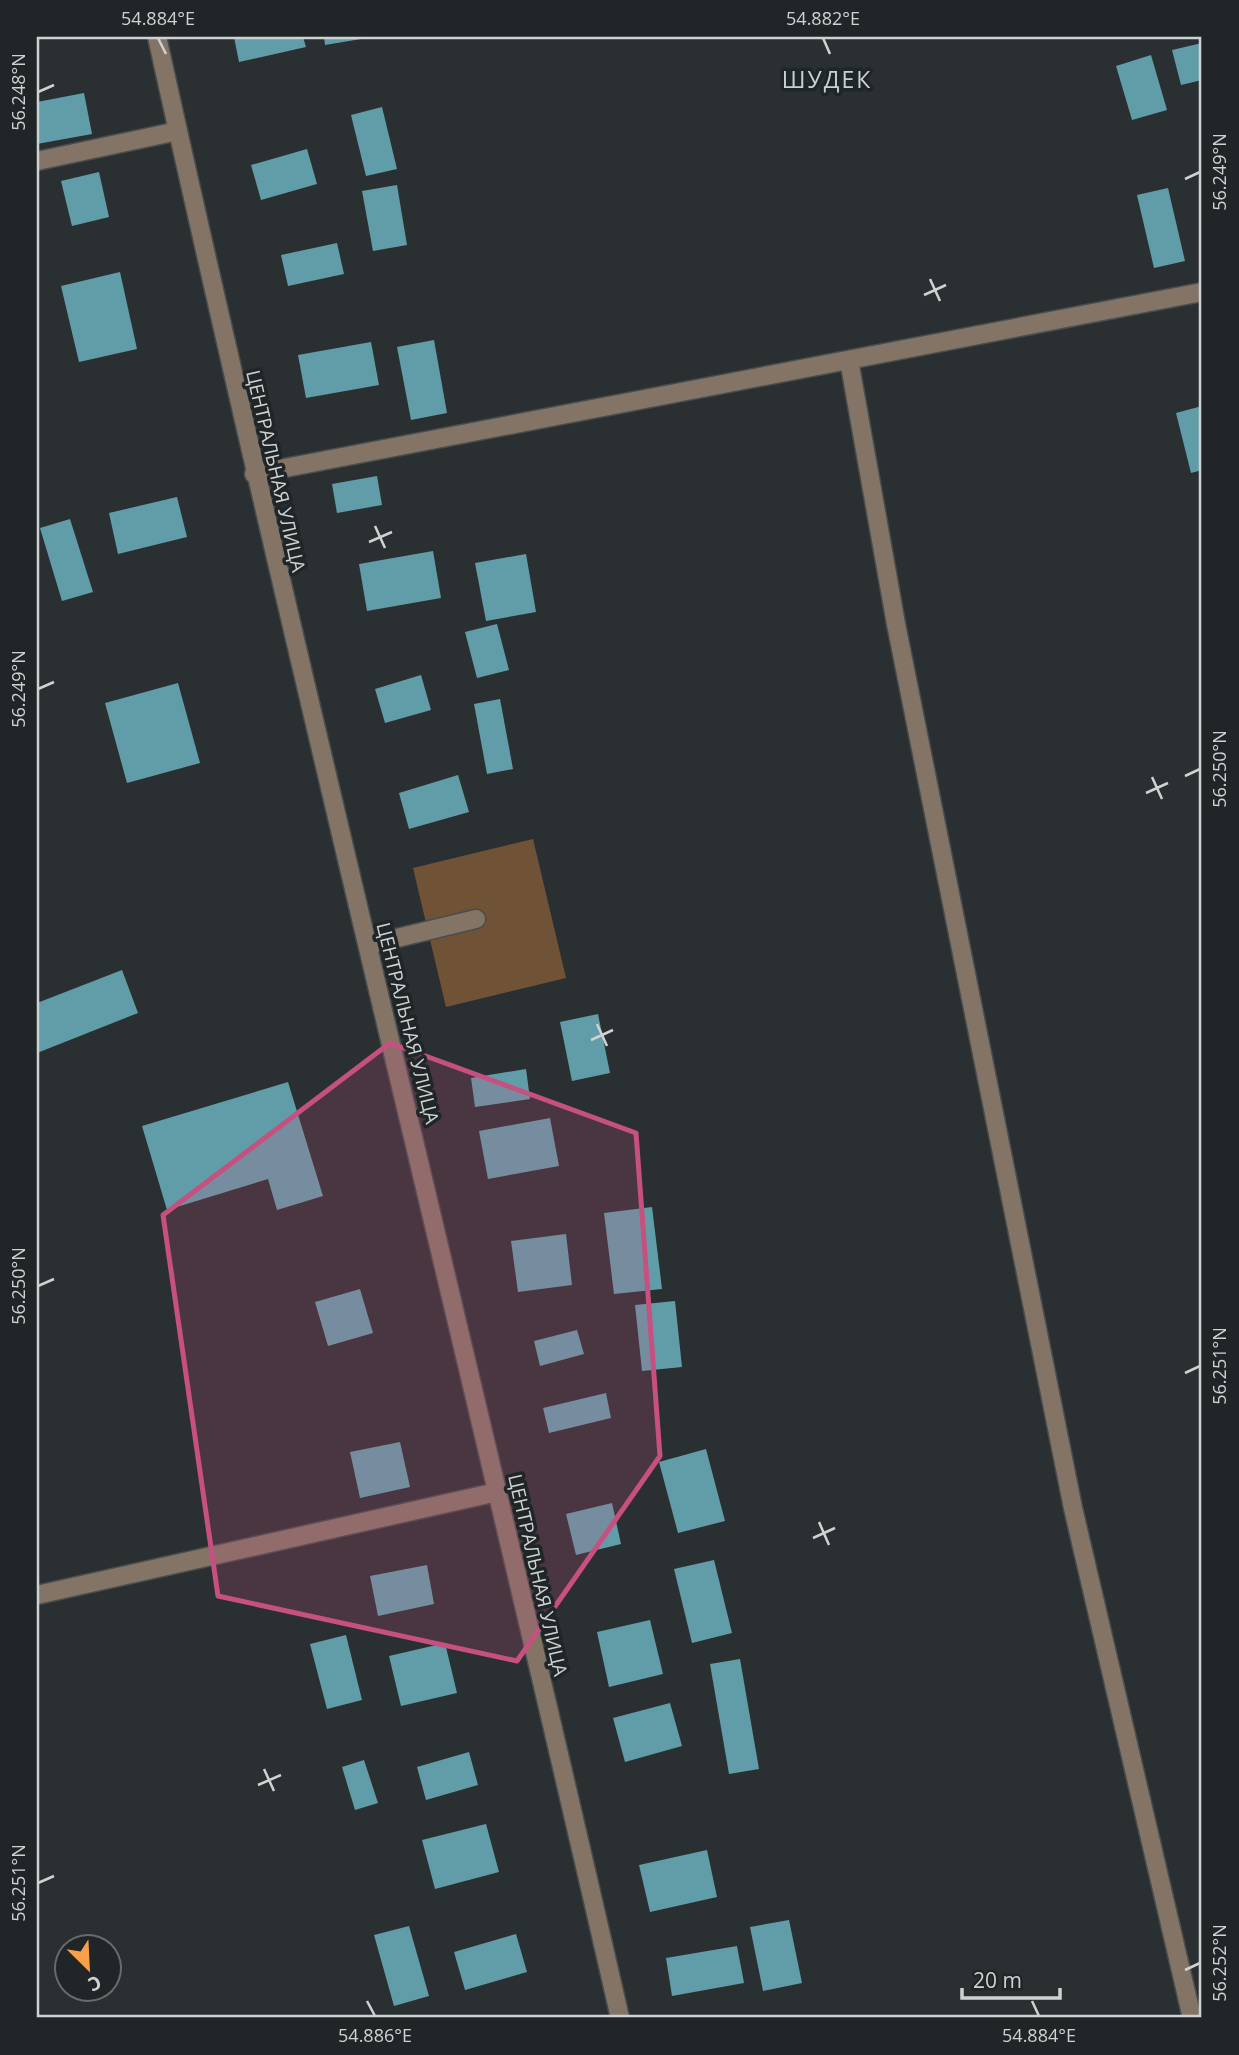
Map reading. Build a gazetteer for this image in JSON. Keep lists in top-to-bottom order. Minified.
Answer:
{"streets":{"street":["ЦЕНТРАЛЬНАЯ УЛИЦА"]},"districts":["ШУДЕК"],"scale_bar":"20 m","north":"bottom right","coordinates":["54.884°E","54.882°E","56.248°N","56.249°N","56.250°N","56.251°N","56.252°N","54.886°E"]}
